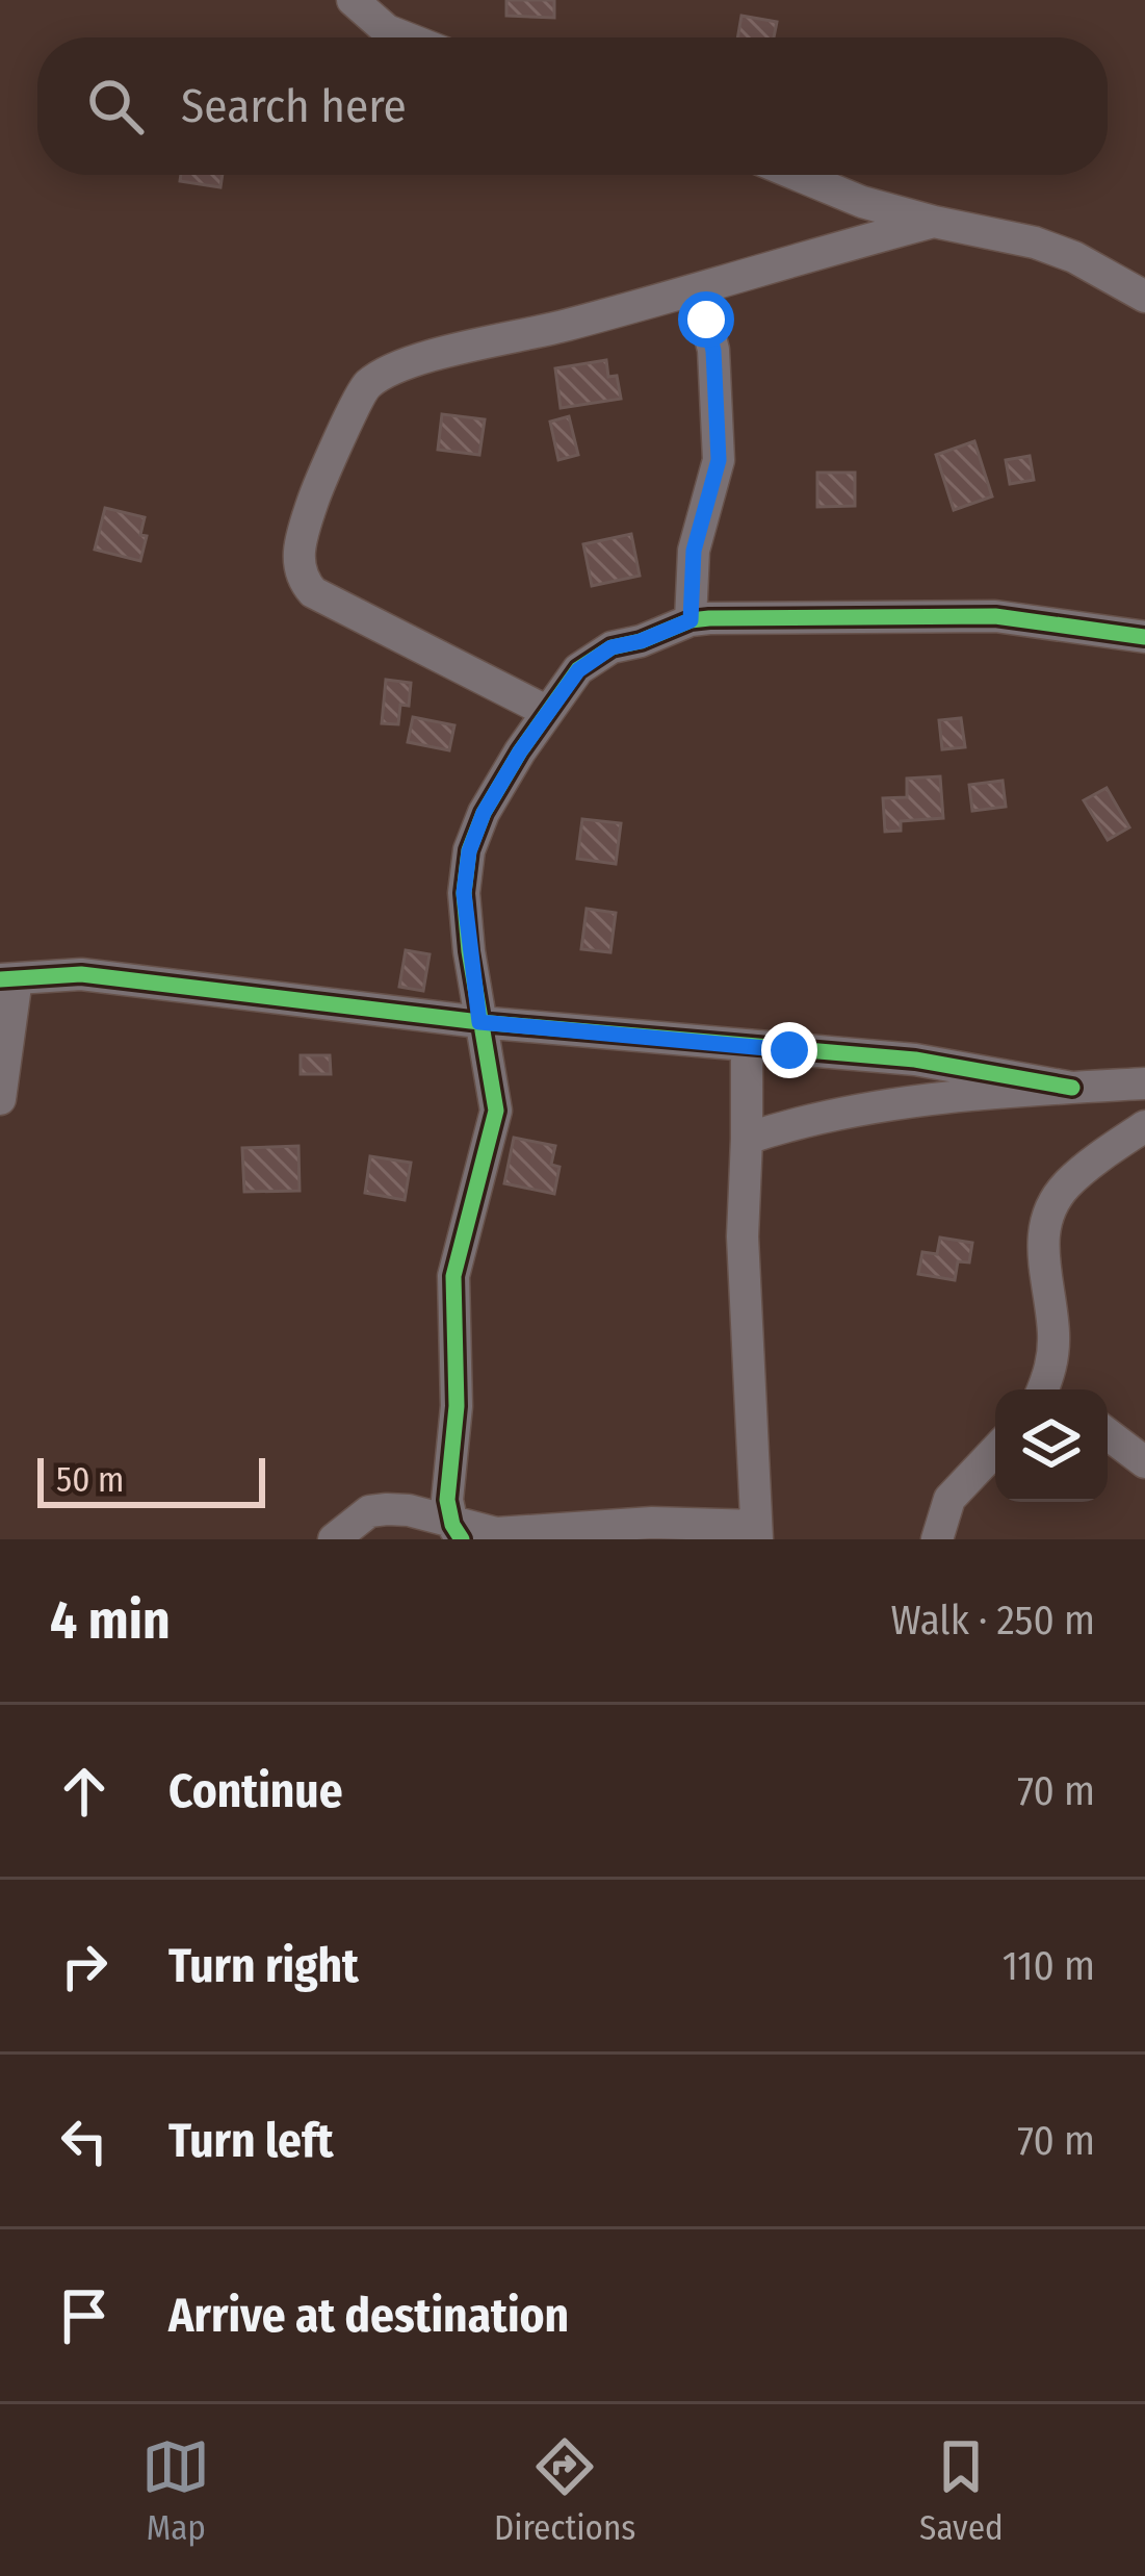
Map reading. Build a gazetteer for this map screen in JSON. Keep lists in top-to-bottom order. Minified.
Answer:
{"scale_bar":"50 m","page":{"search":"Search here","scale":"50 m","heading":["4 min","Walk · 250 m"],"list":[["Continue","70 m"],["Turn right","110 m"],["Turn left","70 m"],"Arrive at destination"],"nav":["Map","Directions","Saved"]}}
